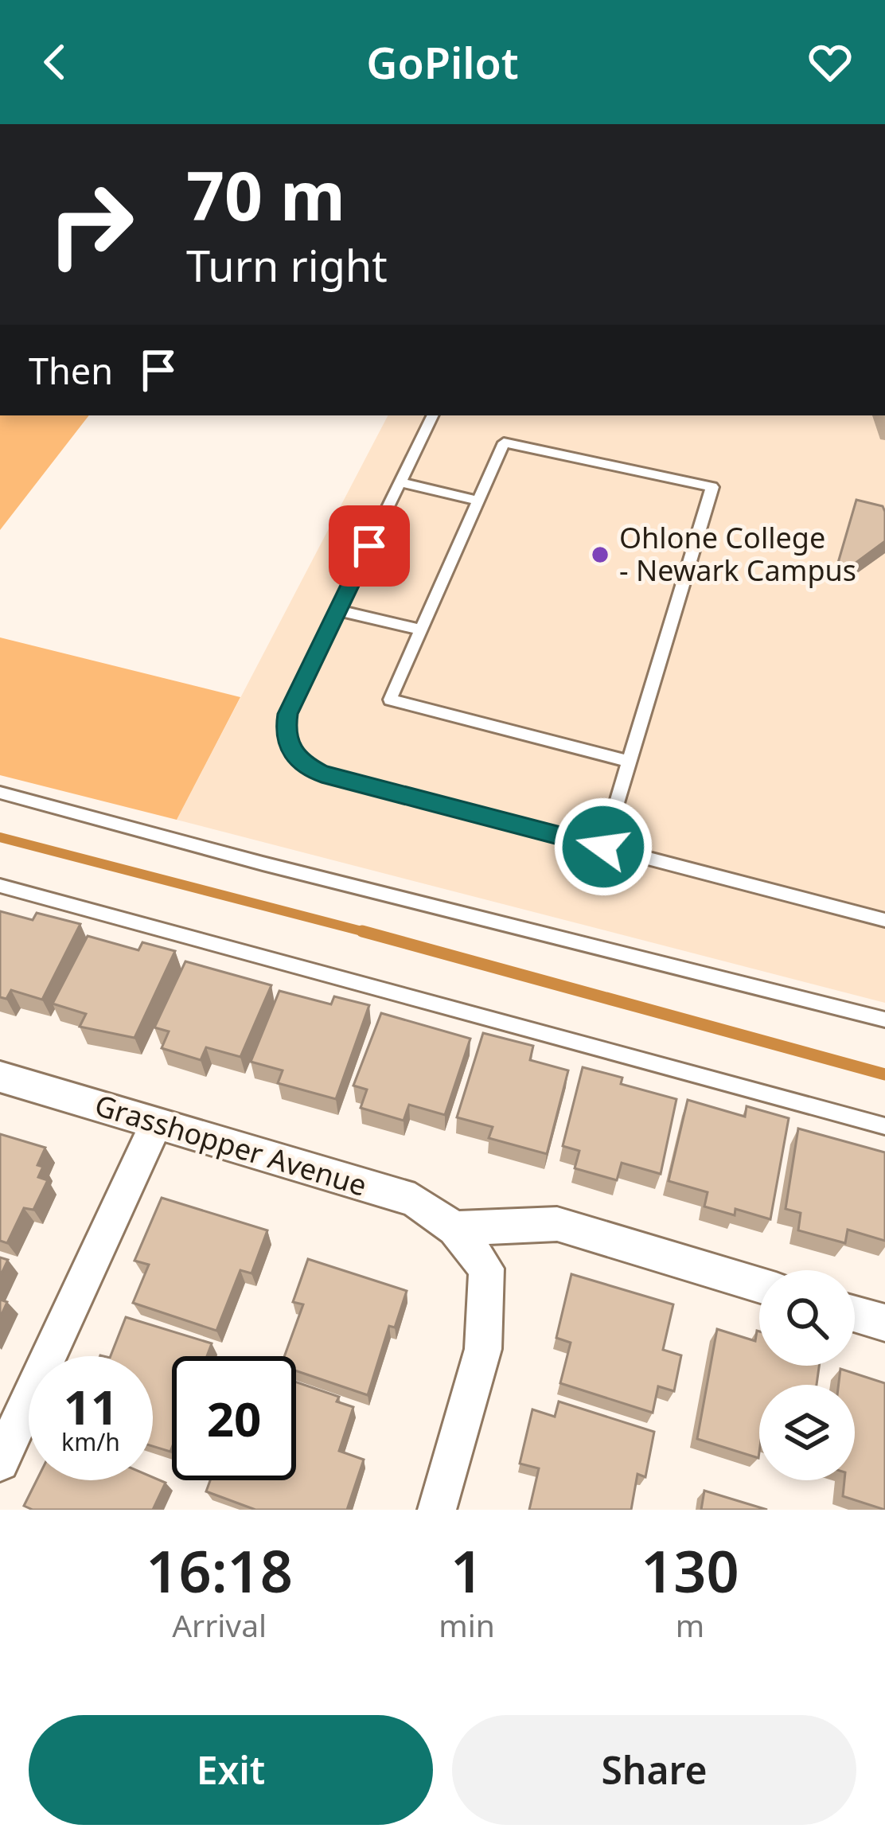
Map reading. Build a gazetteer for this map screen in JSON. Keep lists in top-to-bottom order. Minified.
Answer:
{"streets":{"street":["Grasshopper Avenue"]},"places":["Ohlone College - Newark Campus"],"page":{"header":"GoPilot","turn":["70 m","Turn right"],"then":"Then","speed":"11 km/h","limit":"20","eta":["16:18","Arrival","1","min","130","m"],"buttons":["Exit","Share"]}}
